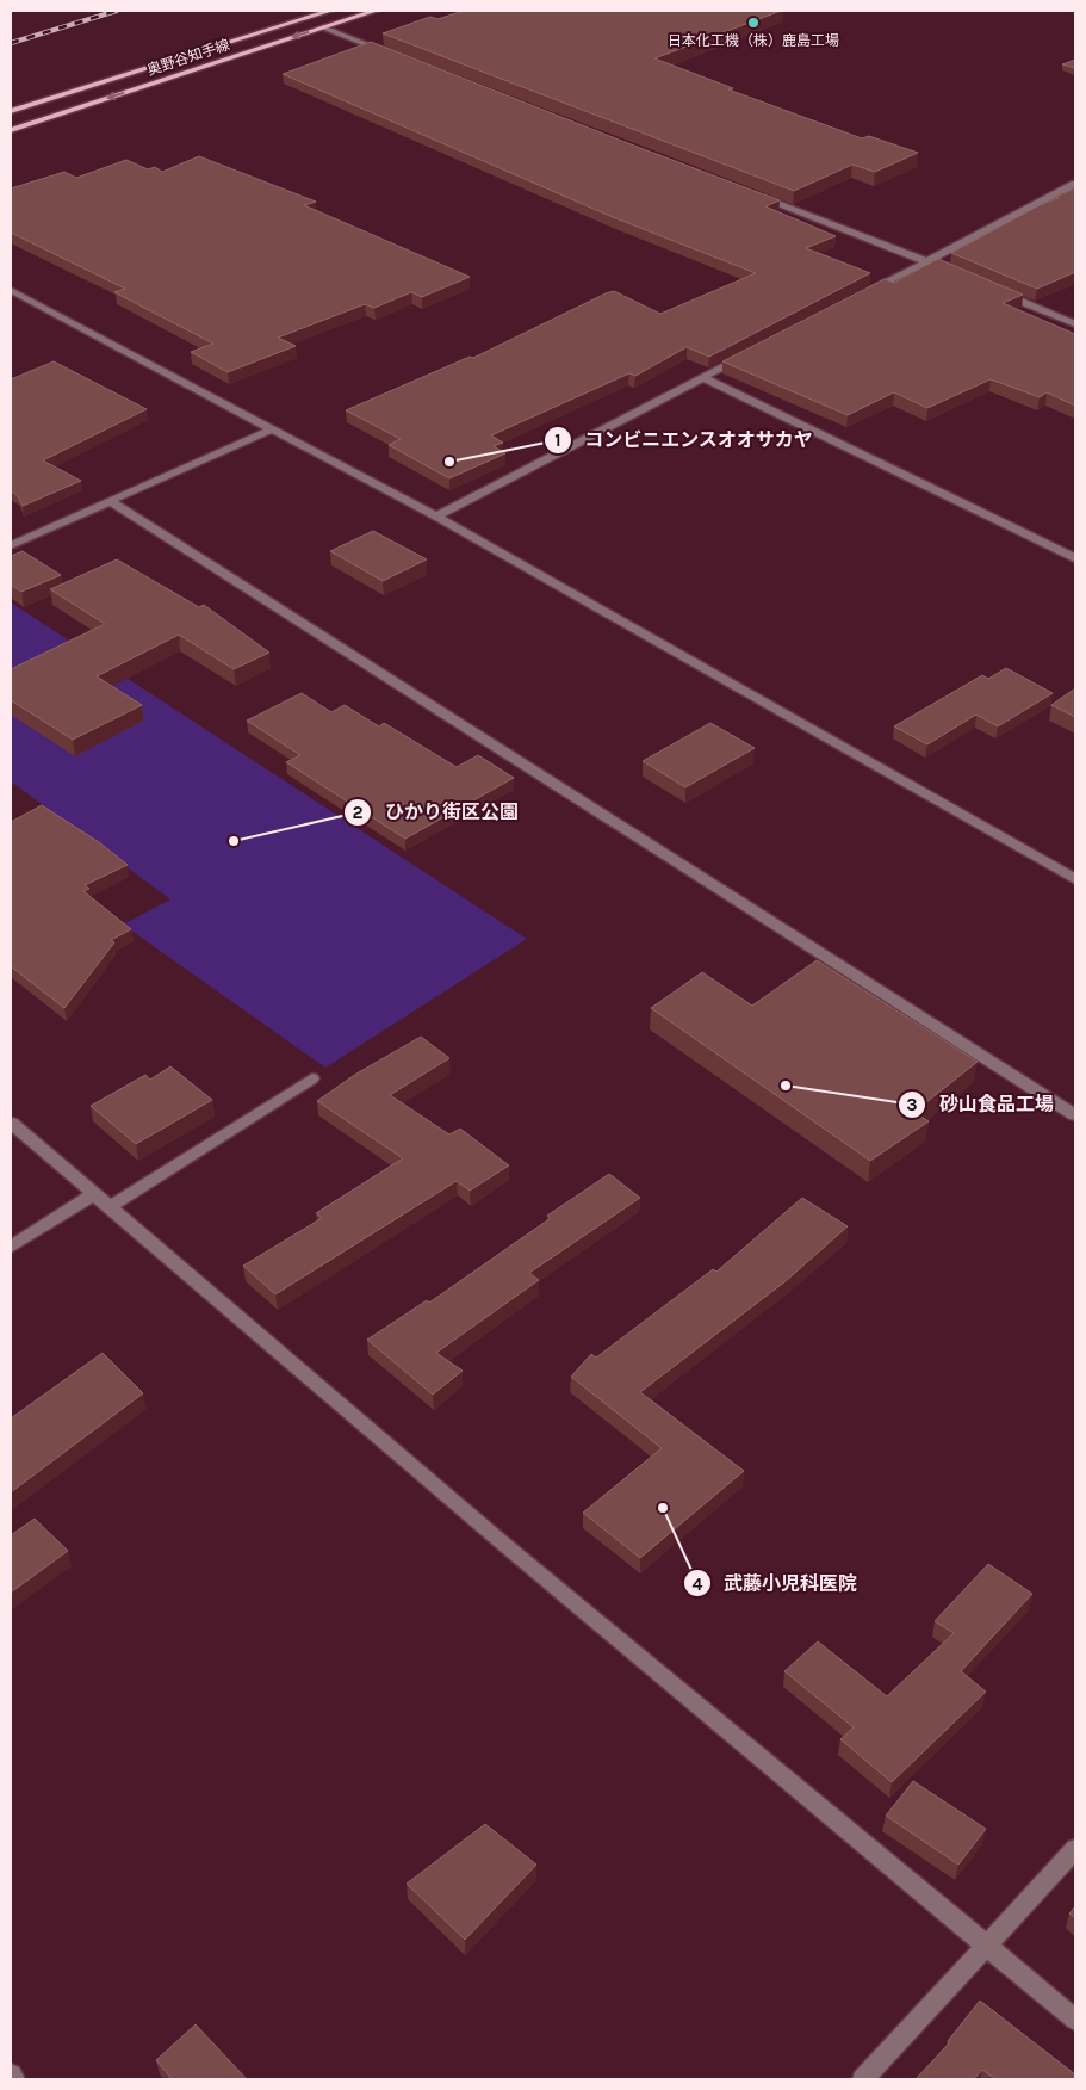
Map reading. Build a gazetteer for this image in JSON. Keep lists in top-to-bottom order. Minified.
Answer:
{"streets":{"main road":["奥野谷知手線"]},"places":["日本化工機（株）鹿島工場","コンビニエンスオオサカヤ","ひかり街区公園","砂山食品工場","武藤小児科医院"]}
